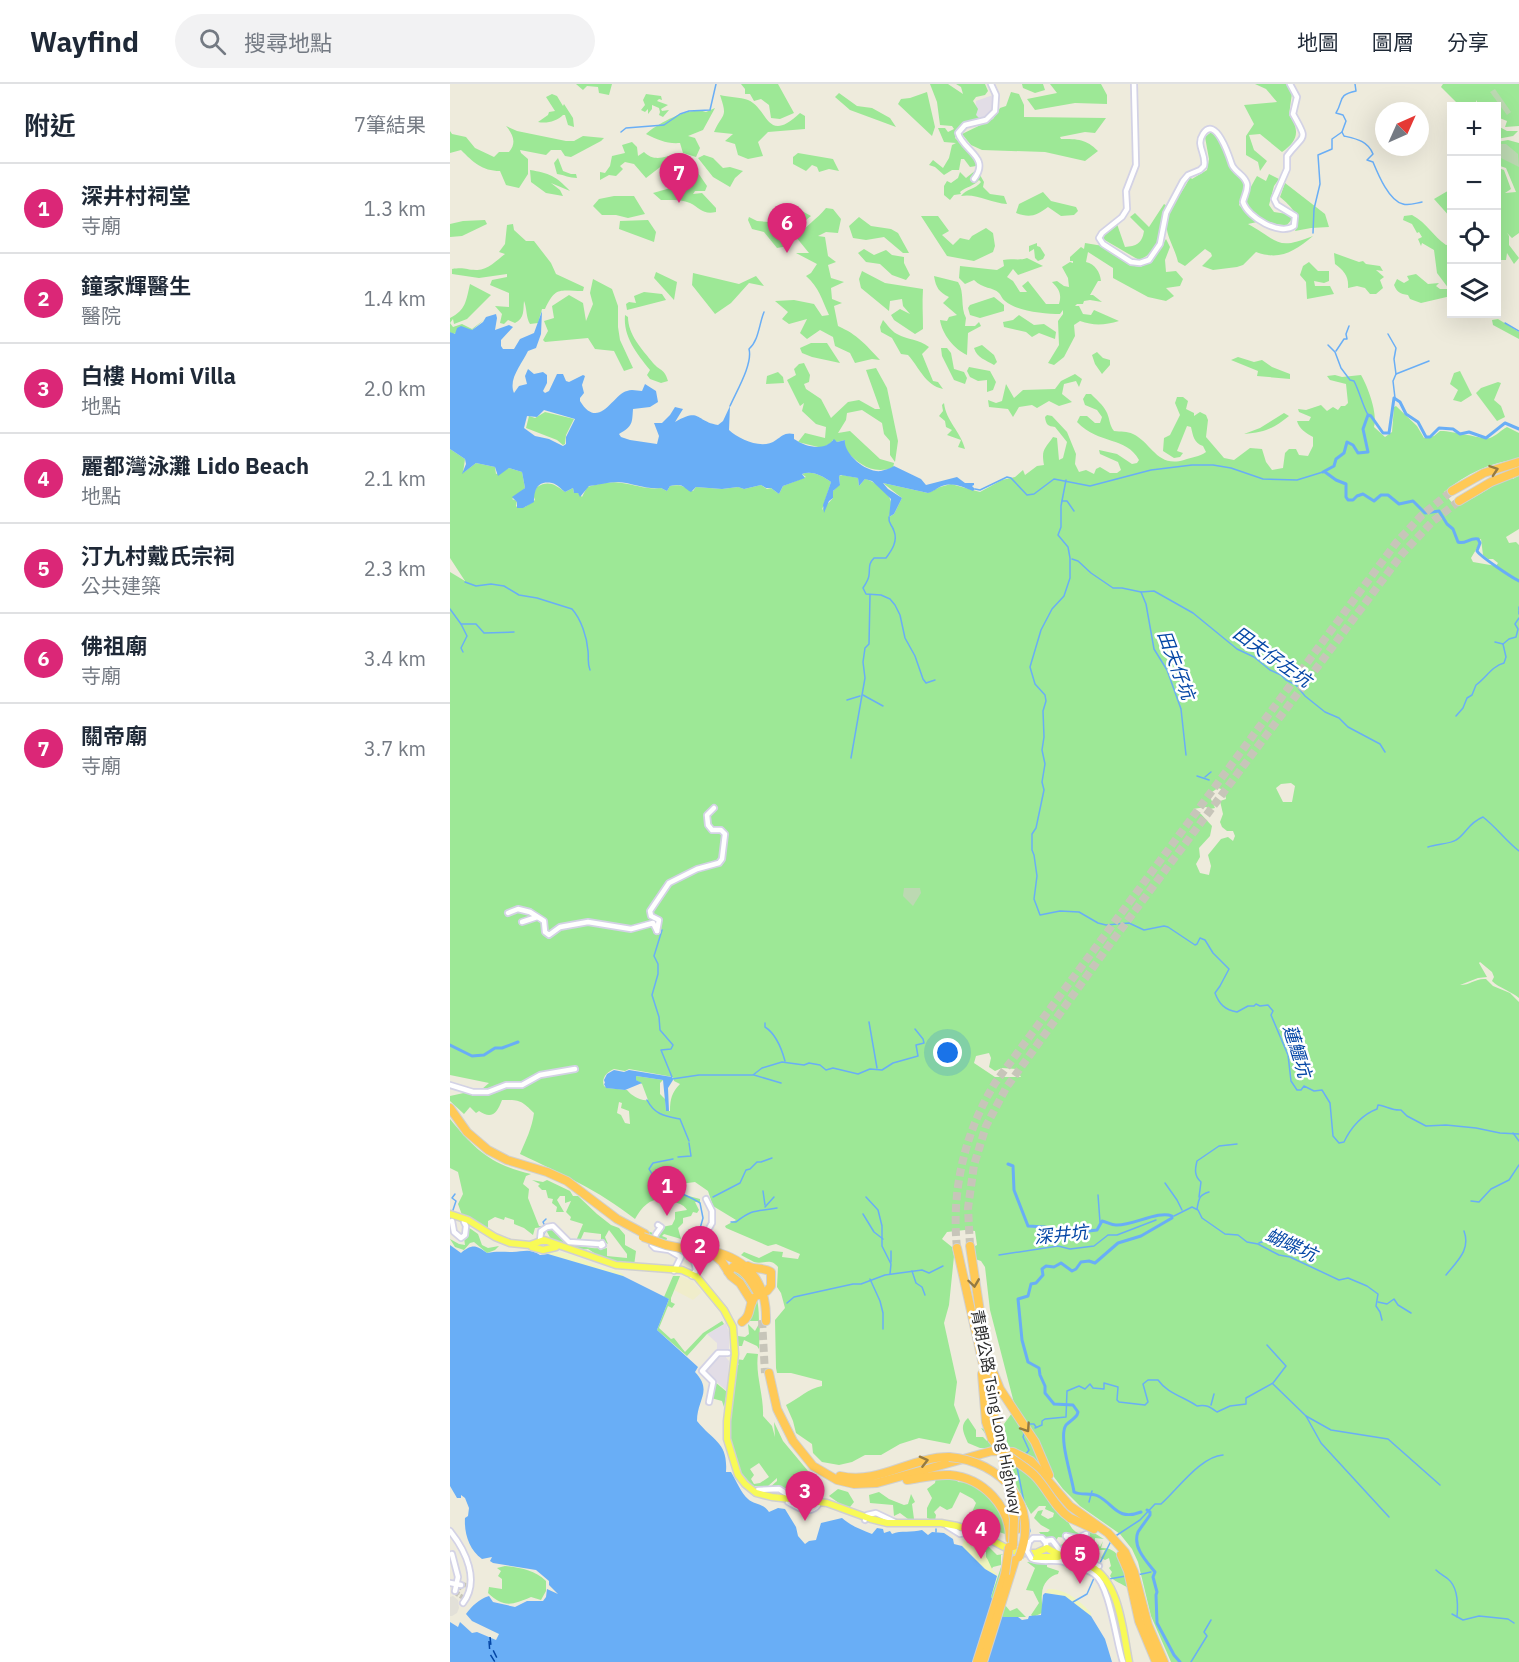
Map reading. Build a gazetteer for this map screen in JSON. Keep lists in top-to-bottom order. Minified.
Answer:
{"streets":{"highway":["青朗公路 Tsing Long Highway"]},"water":["田夫仔左坑","田夫仔坑","蓮鱷坑","深井坑","蝴蝶坑"],"north":"top right","page":{"header":"Wayfind","search":"搜尋地點","nav":["地圖","圖層","分享"],"heading":["附近","7筆結果"],"map_buttons":["+","−"],"pins":["7","6","1","2","3","4","5"],"list":[{"mark":"1","name":"深井村祠堂","note":"寺廟","value":"1.3 km"},{"mark":"2","name":"鐘家輝醫生","note":"醫院","value":"1.4 km"},{"mark":"3","name":"白樓 Homi Villa","note":"地點","value":"2.0 km"},{"mark":"4","name":"麗都灣泳灘 Lido Beach","note":"地點","value":"2.1 km"},{"mark":"5","name":"汀九村戴氏宗祠","note":"公共建築","value":"2.3 km"},{"mark":"6","name":"佛祖廟","note":"寺廟","value":"3.4 km"},{"mark":"7","name":"關帝廟","note":"寺廟","value":"3.7 km"}]}}
